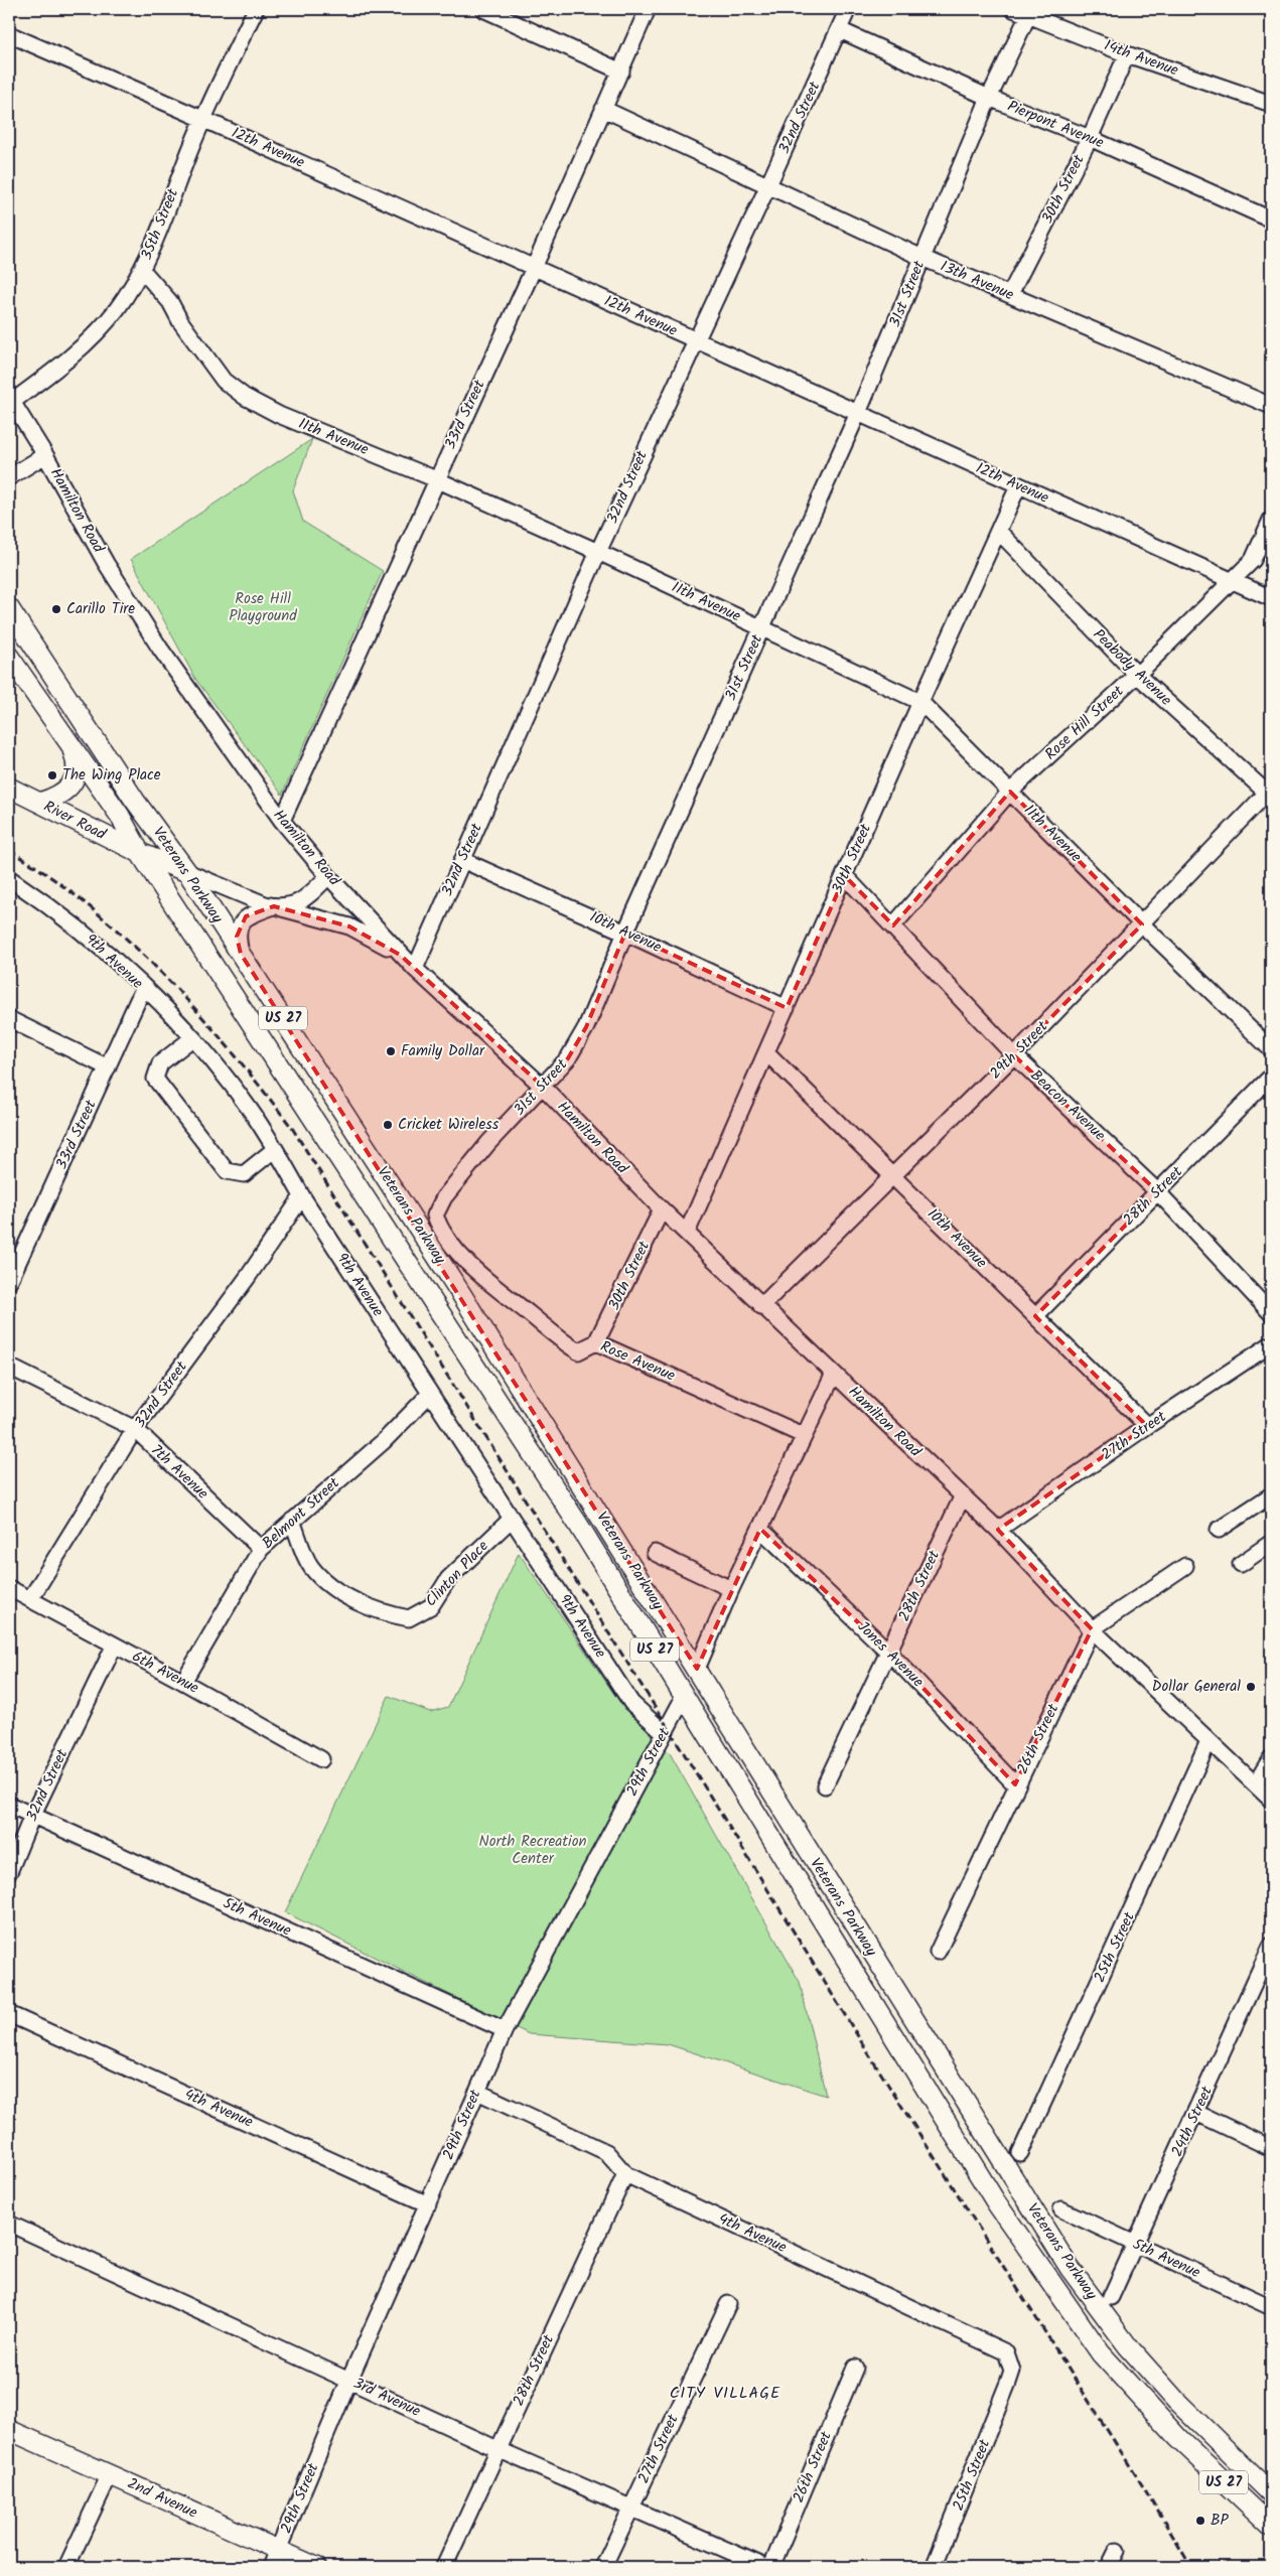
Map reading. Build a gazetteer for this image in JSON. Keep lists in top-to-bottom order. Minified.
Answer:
{"streets":{"main road":["River Road","Veterans Parkway","US 27","2nd Avenue"],"street":["14th Avenue","32nd Street","Pierpont Avenue","12th Avenue","30th Street","35th Street","13th Avenue","31st Street","33rd Street","11th Avenue","Hamilton Road","Peabody Avenue","Rose Hill Street","10th Avenue","9th Avenue","29th Street","Beacon Avenue","28th Street","Rose Avenue","27th Street","7th Avenue","Belmont Street","Clinton Place","Jones Avenue","6th Avenue","26th Street","5th Avenue","25th Street","4th Avenue","24th Street","3rd Avenue"]},"crossings":[["14th Avenue","30th Street"],["14th Avenue","31st Street"],["32nd Street","Pierpont Avenue"],["32nd Street","12th Avenue"],["32nd Street","13th Avenue"],["32nd Street","11th Avenue"],["32nd Street","Hamilton Road"],["32nd Street","10th Avenue"],["32nd Street","9th Avenue"],["32nd Street","7th Avenue"],["32nd Street","6th Avenue"],["32nd Street","5th Avenue"],["Pierpont Avenue","30th Street"],["Pierpont Avenue","31st Street"],["12th Avenue","30th Street"],["12th Avenue","35th Street"],["12th Avenue","31st Street"],["12th Avenue","33rd Street"],["12th Avenue","Rose Hill Street"],["30th Street","13th Avenue"],["30th Street","11th Avenue"],["30th Street","Hamilton Road"],["30th Street","Peabody Avenue"],["30th Street","10th Avenue"],["30th Street","Beacon Avenue"],["30th Street","Rose Avenue"],["35th Street","11th Avenue"],["35th Street","Hamilton Road"],["13th Avenue","31st Street"],["13th Avenue","33rd Street"],["31st Street","11th Avenue"],["31st Street","Hamilton Road"],["31st Street","10th Avenue"],["31st Street","Rose Avenue"],["33rd Street","11th Avenue"],["33rd Street","Hamilton Road"],["33rd Street","9th Avenue"],["11th Avenue","Rose Hill Street"],["11th Avenue","29th Street"],["Hamilton Road","29th Street"],["Hamilton Road","28th Street"],["Hamilton Road","27th Street"],["Hamilton Road","26th Street"],["Hamilton Road","25th Street"],["Peabody Avenue","Rose Hill Street"],["Peabody Avenue","29th Street"],["Rose Hill Street","Beacon Avenue"],["River Road","Veterans Parkway"],["Veterans Parkway","29th Street"],["10th Avenue","29th Street"],["10th Avenue","28th Street"],["10th Avenue","27th Street"],["9th Avenue","29th Street"],["9th Avenue","Belmont Street"],["9th Avenue","Clinton Place"],["29th Street","Beacon Avenue"],["29th Street","5th Avenue"],["29th Street","4th Avenue"],["29th Street","3rd Avenue"],["29th Street","2nd Avenue"],["Beacon Avenue","28th Street"],["28th Street","Jones Avenue"],["28th Street","4th Avenue"],["28th Street","3rd Avenue"],["27th Street","3rd Avenue"],["7th Avenue","Belmont Street"],["Belmont Street","Clinton Place"],["Belmont Street","6th Avenue"],["Jones Avenue","26th Street"],["5th Avenue","24th Street"],["25th Street","4th Avenue"]],"districts":["CITY VILLAGE"],"parks":["Rose Hill Playground","North Recreation Center"],"places":["Carillo Tire","The Wing Place","Family Dollar","Cricket Wireless","Dollar General","BP"]}
